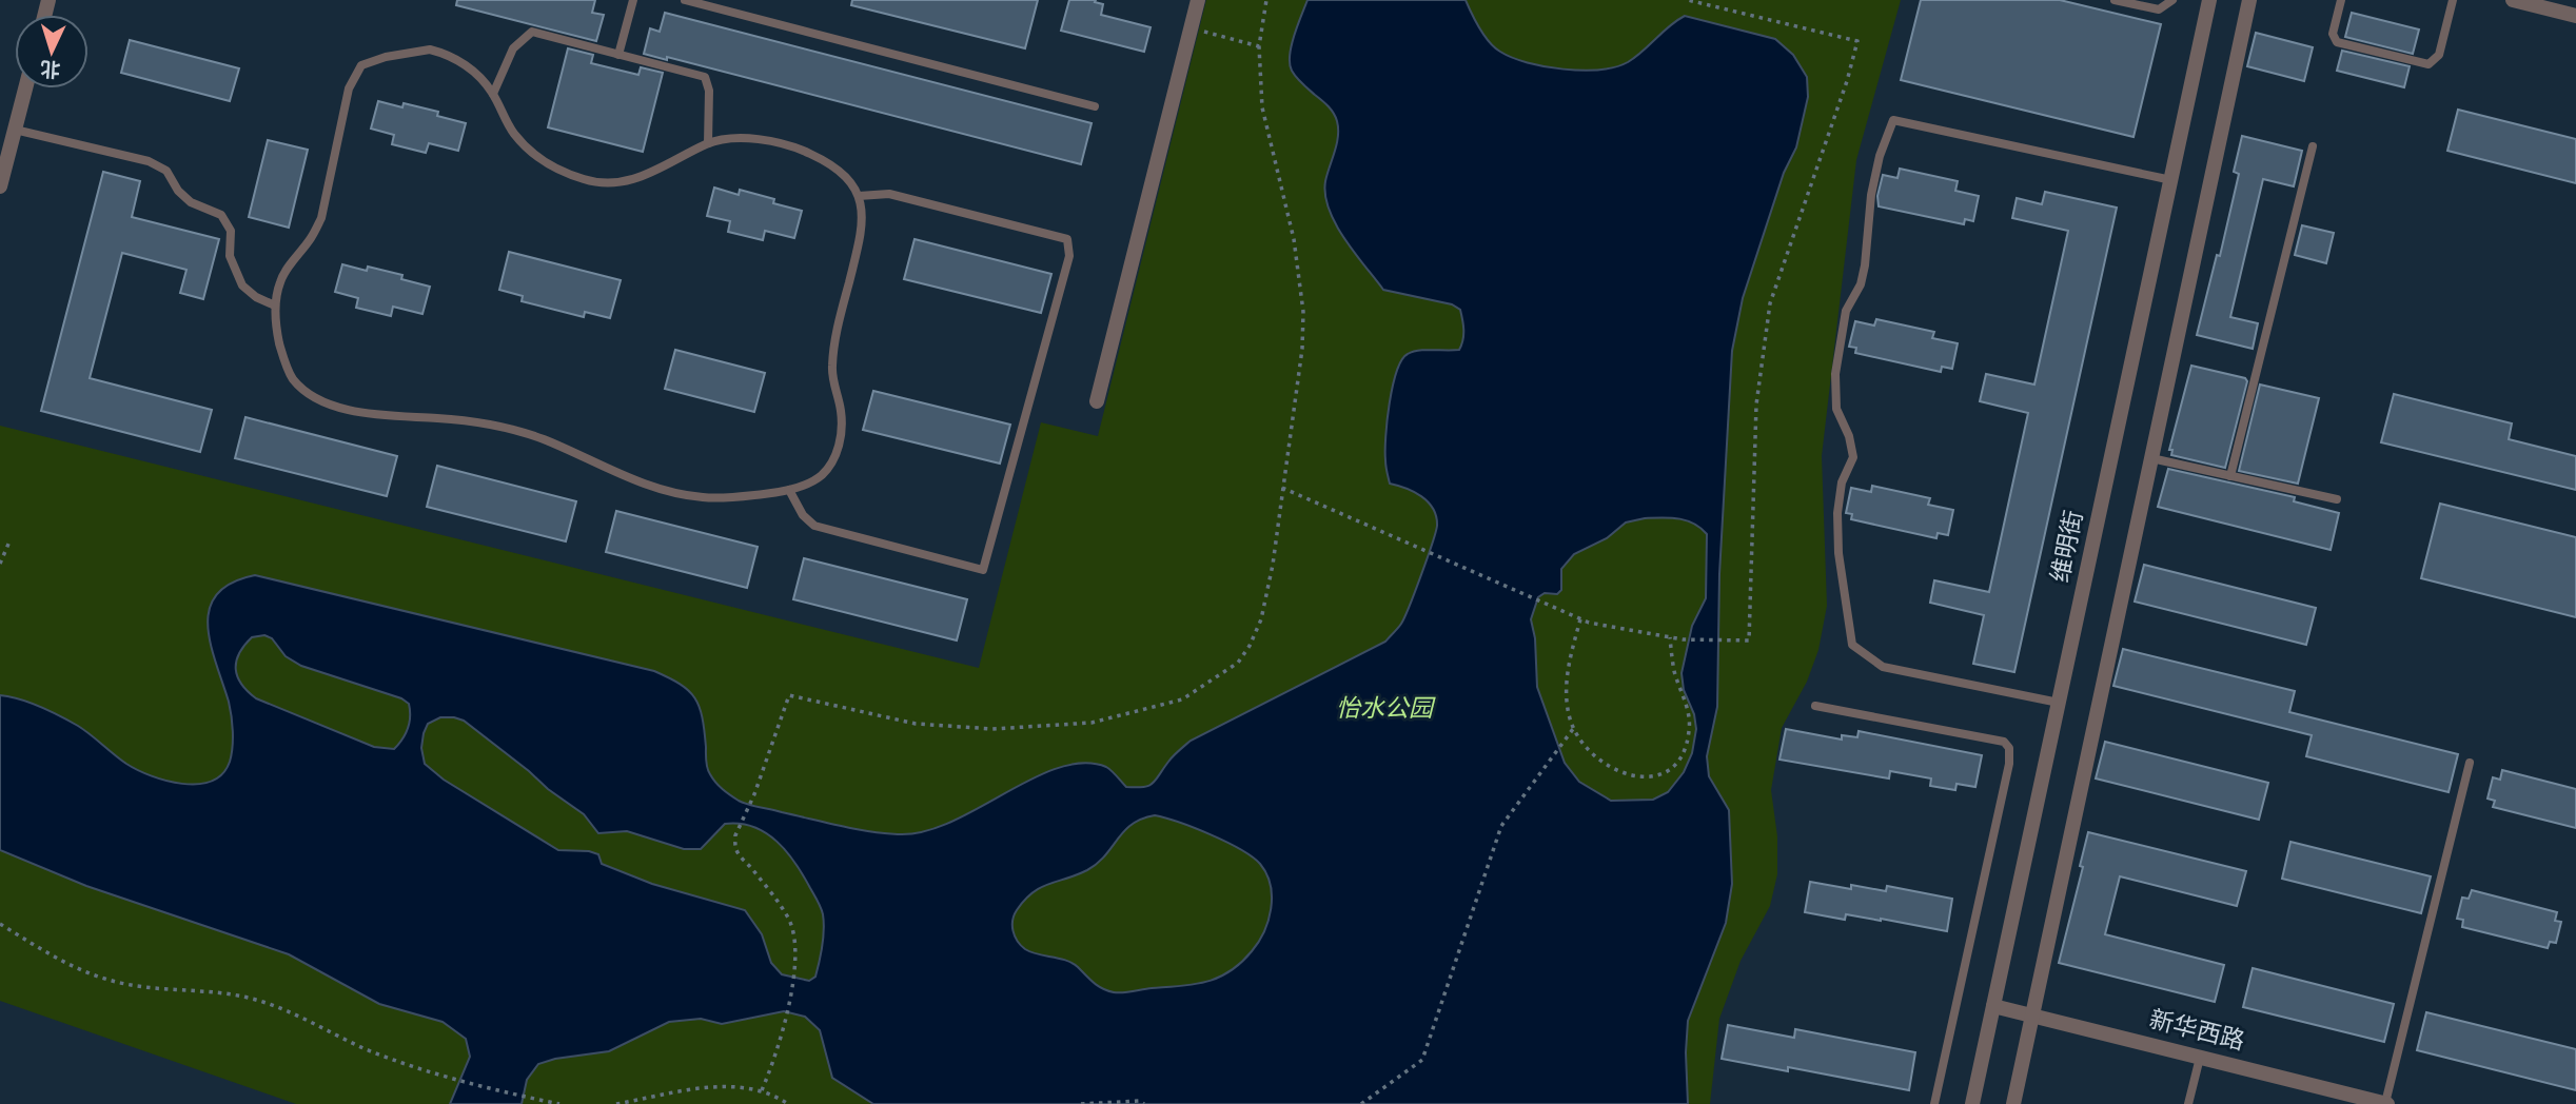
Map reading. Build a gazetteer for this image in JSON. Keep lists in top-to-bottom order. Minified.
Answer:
{"streets":{"street":["维明街","新华西路"]},"crossings":[["维明街","新华西路"]],"parks":["怡水公园"],"north":"bottom"}
